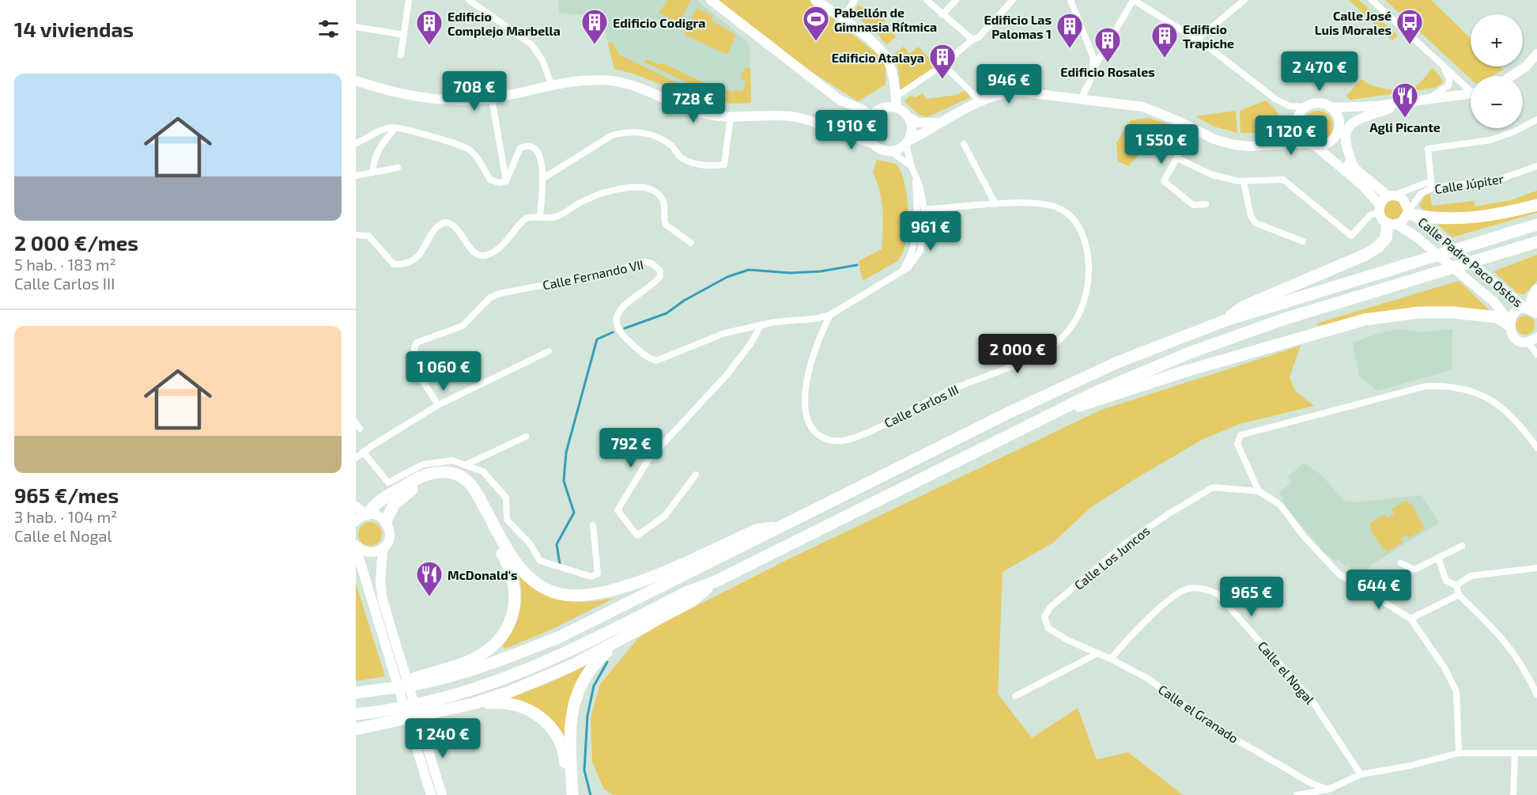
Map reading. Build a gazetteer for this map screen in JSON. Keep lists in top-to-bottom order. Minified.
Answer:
{"streets":{"main road":["Calle Padre Paco Ostos"],"street":["Calle Júpiter","Calle Fernando VII","Calle Carlos III","Calle Los Juncos","Calle el Nogal","Calle el Granado"]},"crossings":[["Calle Júpiter","Calle Padre Paco Ostos"],["Calle Fernando VII","Calle Carlos III"],["Calle Los Juncos","Calle el Granado"],["Calle el Nogal","Calle el Granado"]],"places":{"sports":["Pabellón de Gimnasia Rítmica"],"building":["Edificio Codigra","Edificio Complejo Marbella","Edificio Las Palomas 1","Edificio Trapiche","Edificio Rosales","Edificio Atalaya"],"bus stop":["Calle José Luis Morales"],"restaurant":["Agli Picante","McDonald's"]},"page":{"heading":"14 viviendas","map_buttons":["+","−"],"price":["2 470 €","946 €","708 €","728 €","1 910 €","1 120 €","1 550 €","961 €","2 000 €","1 060 €","792 €","644 €","965 €","1 240 €"],"list":[{"name":"2 000 €/mes","note":"5 hab. · 183 m² · Calle Carlos III"},{"name":"965 €/mes","note":"3 hab. · 104 m² · Calle el Nogal"}]}}
